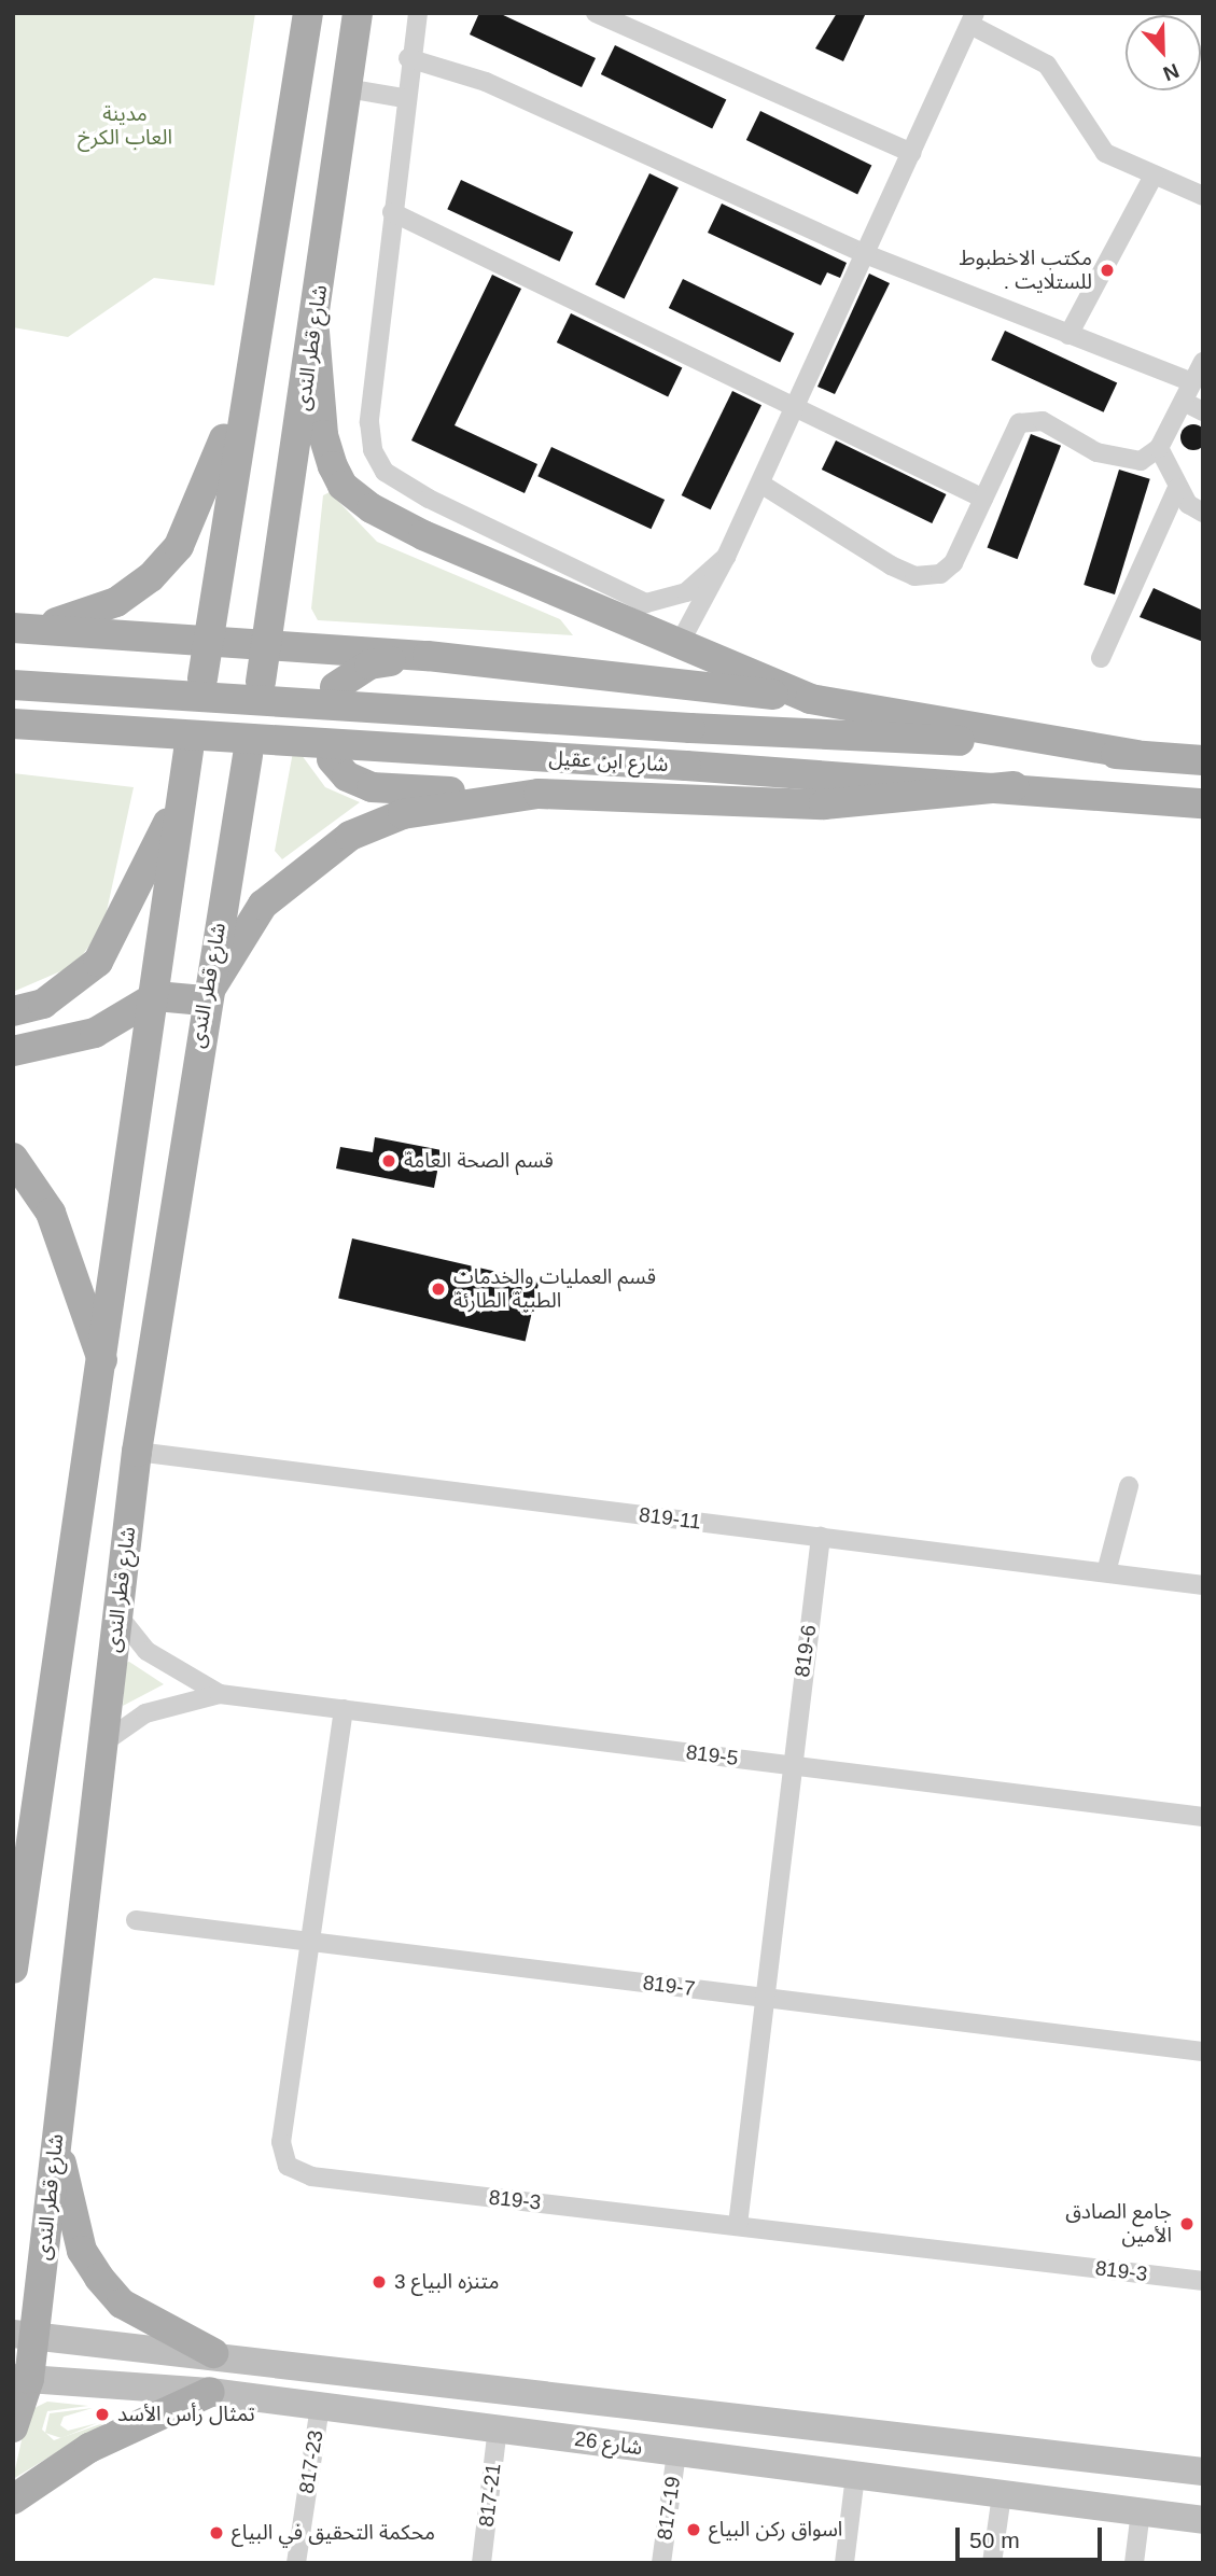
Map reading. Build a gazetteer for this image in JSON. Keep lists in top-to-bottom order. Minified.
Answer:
{"streets":{"main road":["شارع قطر الندى","شارع ابن عقيل","شارع 26"],"street":["819-11","819-6","819-5","819-7","819-3","817-23","817-21","817-19"]},"crossings":[["شارع قطر الندى","819-11"],["شارع قطر الندى","819-5"],["شارع قطر الندى","شارع 26"],["819-11","819-6"],["819-6","819-5"],["819-6","819-7"],["819-6","819-3"],["819-5","819-3"],["819-7","819-3"],["شارع 26","817-23"],["شارع 26","817-21"],["شارع 26","817-19"]],"parks":["مدينة العاب الكرخ"],"places":["مكتب الاخطبوط . للستلايت","قسم الصحة العامة","قسم العمليات والخدمات الطبية الطارئة","جامع الصادق الأمين","متنزه البياع 3","تمثال رأس الأسد","اسواق ركن البياع","محكمة التحقيق في البياع"],"scale_bar":"50 m","north":"bottom"}
